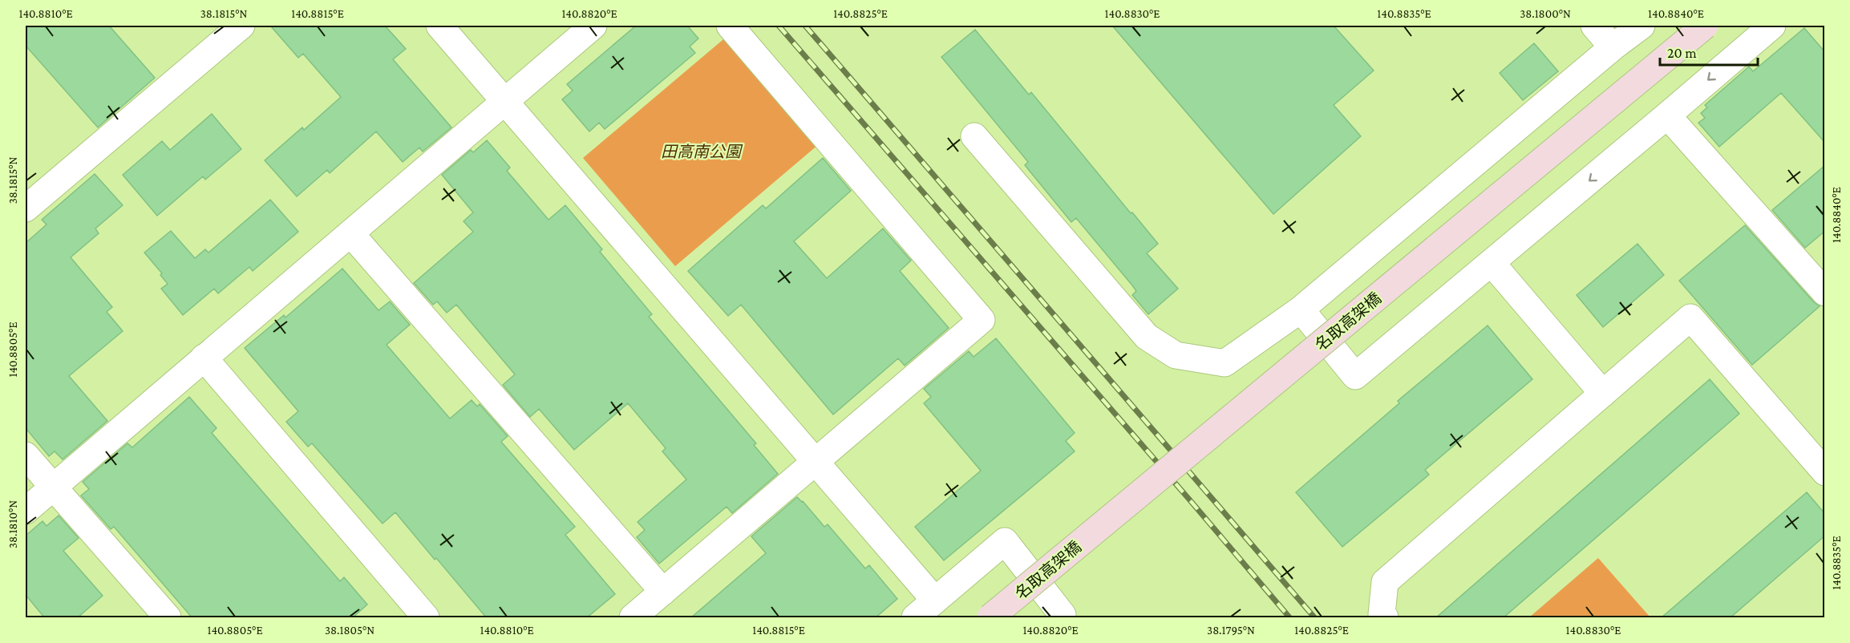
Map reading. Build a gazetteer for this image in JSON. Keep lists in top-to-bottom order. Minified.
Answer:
{"streets":{"main road":["名取高架橋"]},"parks":["田高南公園"],"scale_bar":"20 m","coordinates":["140.8810°E","38.1815°N","140.8815°E","140.8820°E","140.8825°E","140.8830°E","140.8835°E","38.1800°N","140.8840°E","140.8805°E","38.1810°N","38.1805°N","38.1795°N"]}
